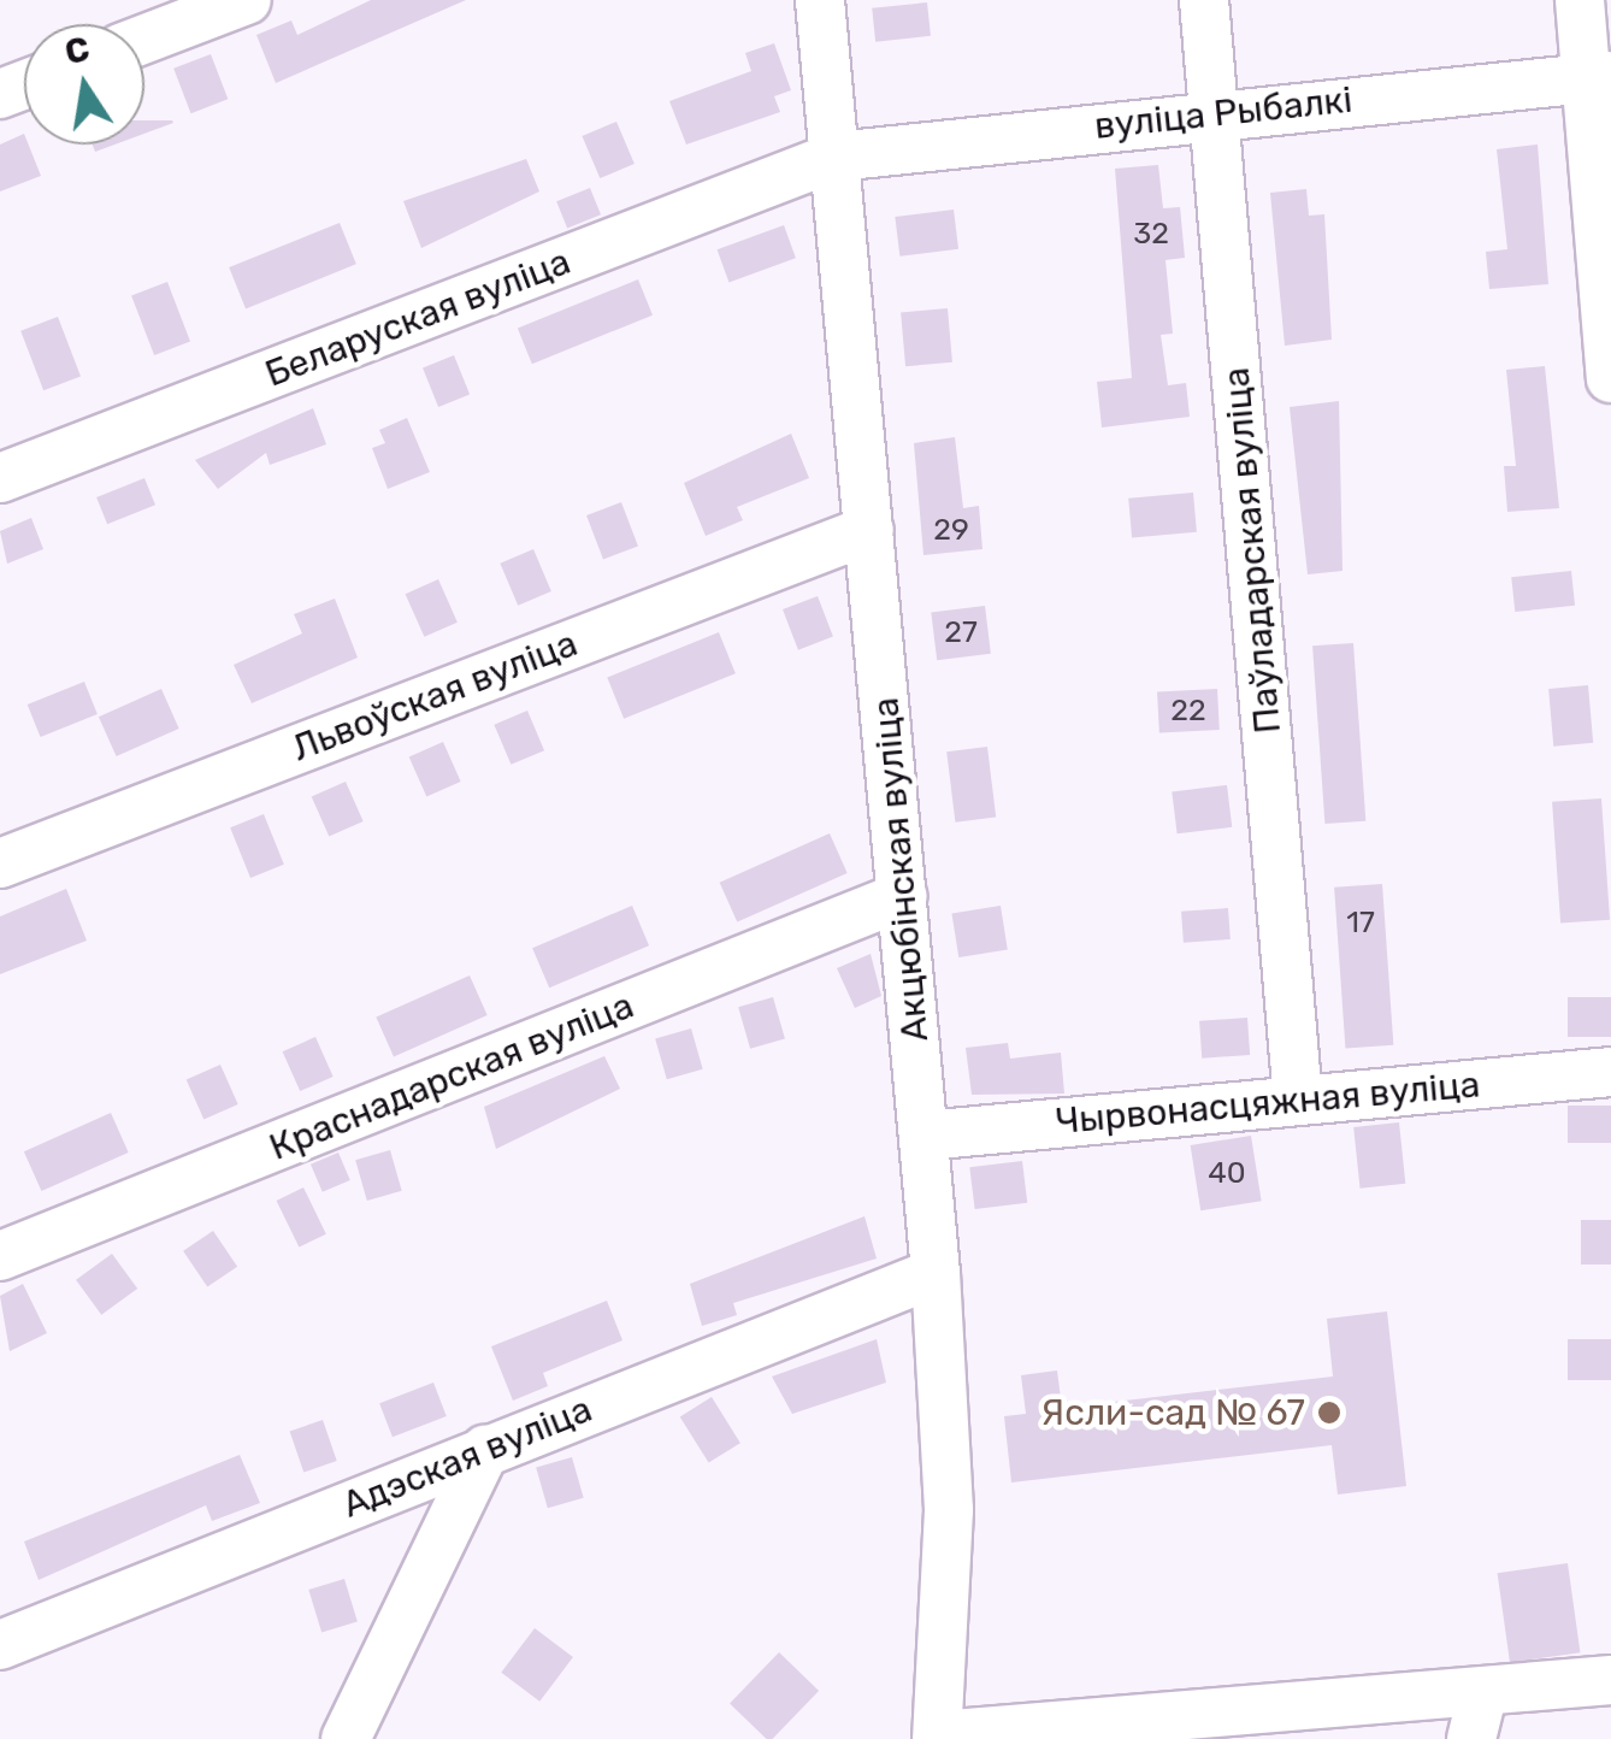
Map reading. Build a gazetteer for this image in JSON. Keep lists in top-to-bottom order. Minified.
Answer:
{"streets":{"street":["вуліца Рыбалкі","Беларуская вуліца","Паўладарская вуліца","Львоўская вуліца","Акцюбінская вуліца","Краснадарская вуліца","Чырвонасцяжная вуліца","Адэская вуліца"]},"crossings":[["вуліца Рыбалкі","Беларуская вуліца"],["вуліца Рыбалкі","Паўладарская вуліца"],["вуліца Рыбалкі","Акцюбінская вуліца"],["Беларуская вуліца","Акцюбінская вуліца"],["Паўладарская вуліца","Чырвонасцяжная вуліца"],["Львоўская вуліца","Акцюбінская вуліца"],["Акцюбінская вуліца","Краснадарская вуліца"],["Акцюбінская вуліца","Чырвонасцяжная вуліца"],["Акцюбінская вуліца","Адэская вуліца"]],"places":["Ясли-сад № 67"],"house_numbers":["32","29","27","22","17","40"],"north":"top"}
